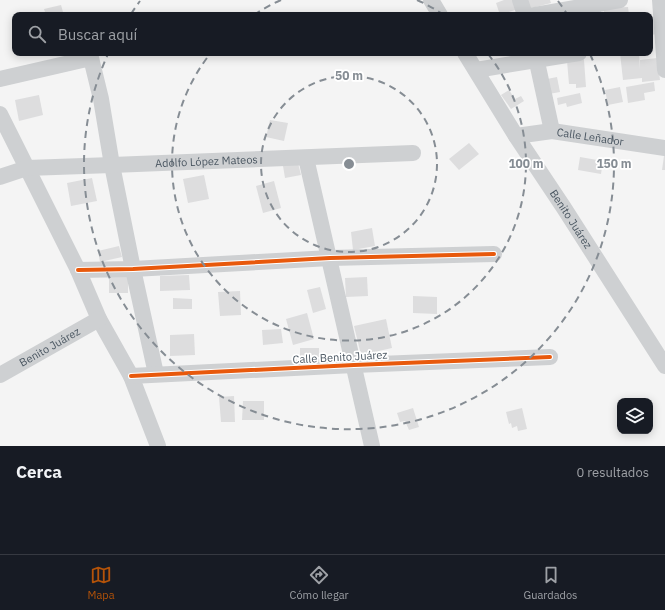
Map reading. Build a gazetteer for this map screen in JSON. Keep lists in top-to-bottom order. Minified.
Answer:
{"streets":{"street":["Calle Leñador","Adolfo López Mateos","Benito Juárez","Calle Benito Juárez"]},"crossings":[["Calle Leñador","Benito Juárez"]],"page":{"search":"Buscar aquí","heading":["Cerca","0 resultados"],"nav":["Mapa","Cómo llegar","Guardados"]},"rings":["50 m","100 m","150 m"]}
